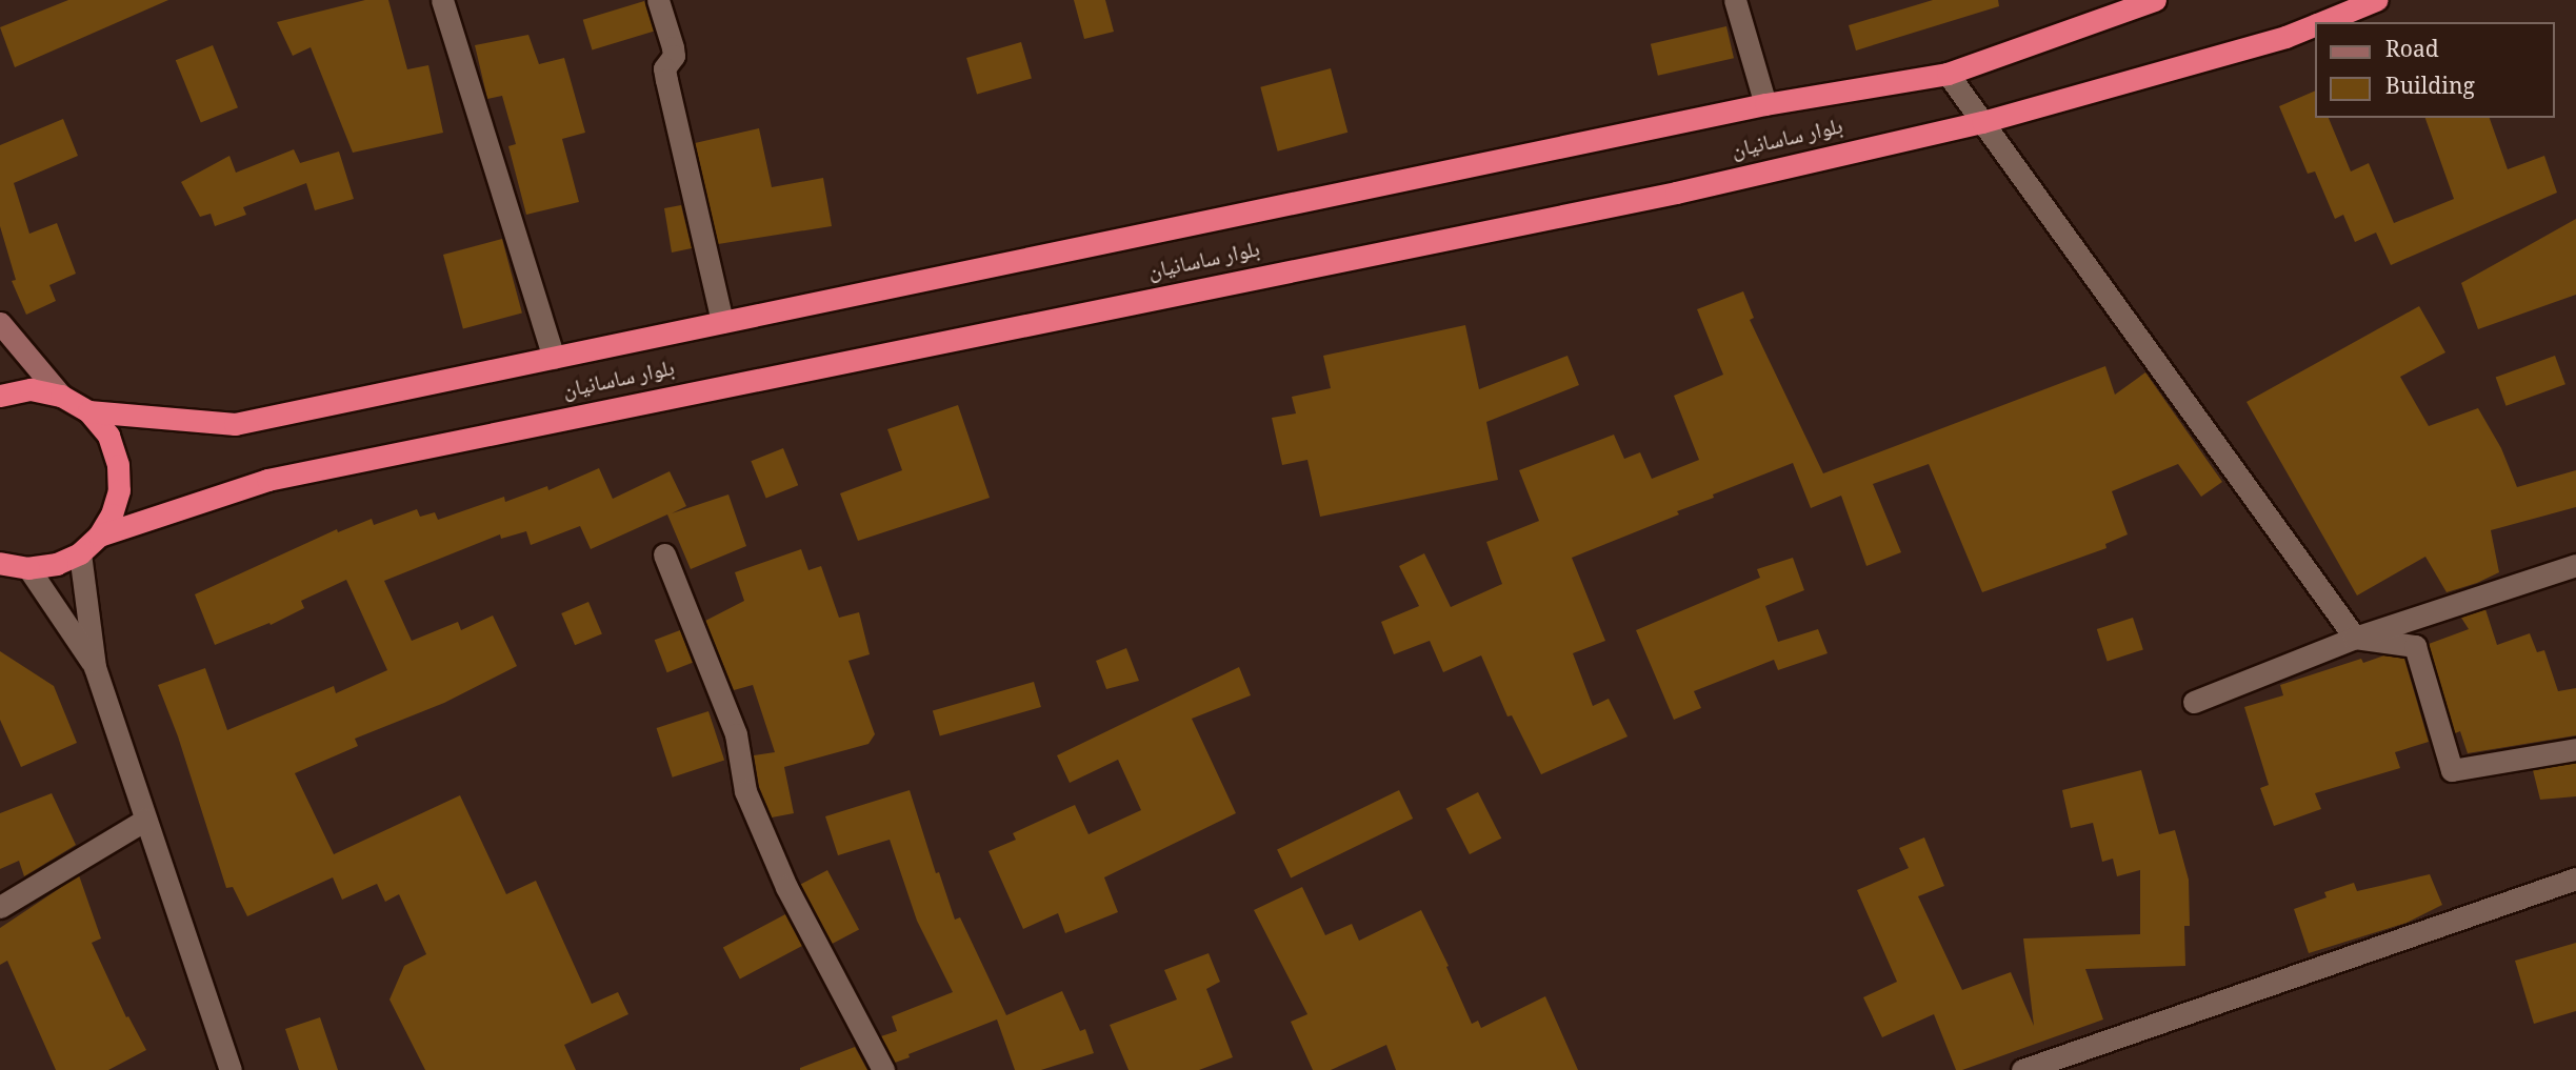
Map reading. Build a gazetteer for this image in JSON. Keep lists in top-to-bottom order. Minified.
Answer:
{"streets":{"highway":["بلوار ساسانیان"]},"legend":["Road","Building"]}
